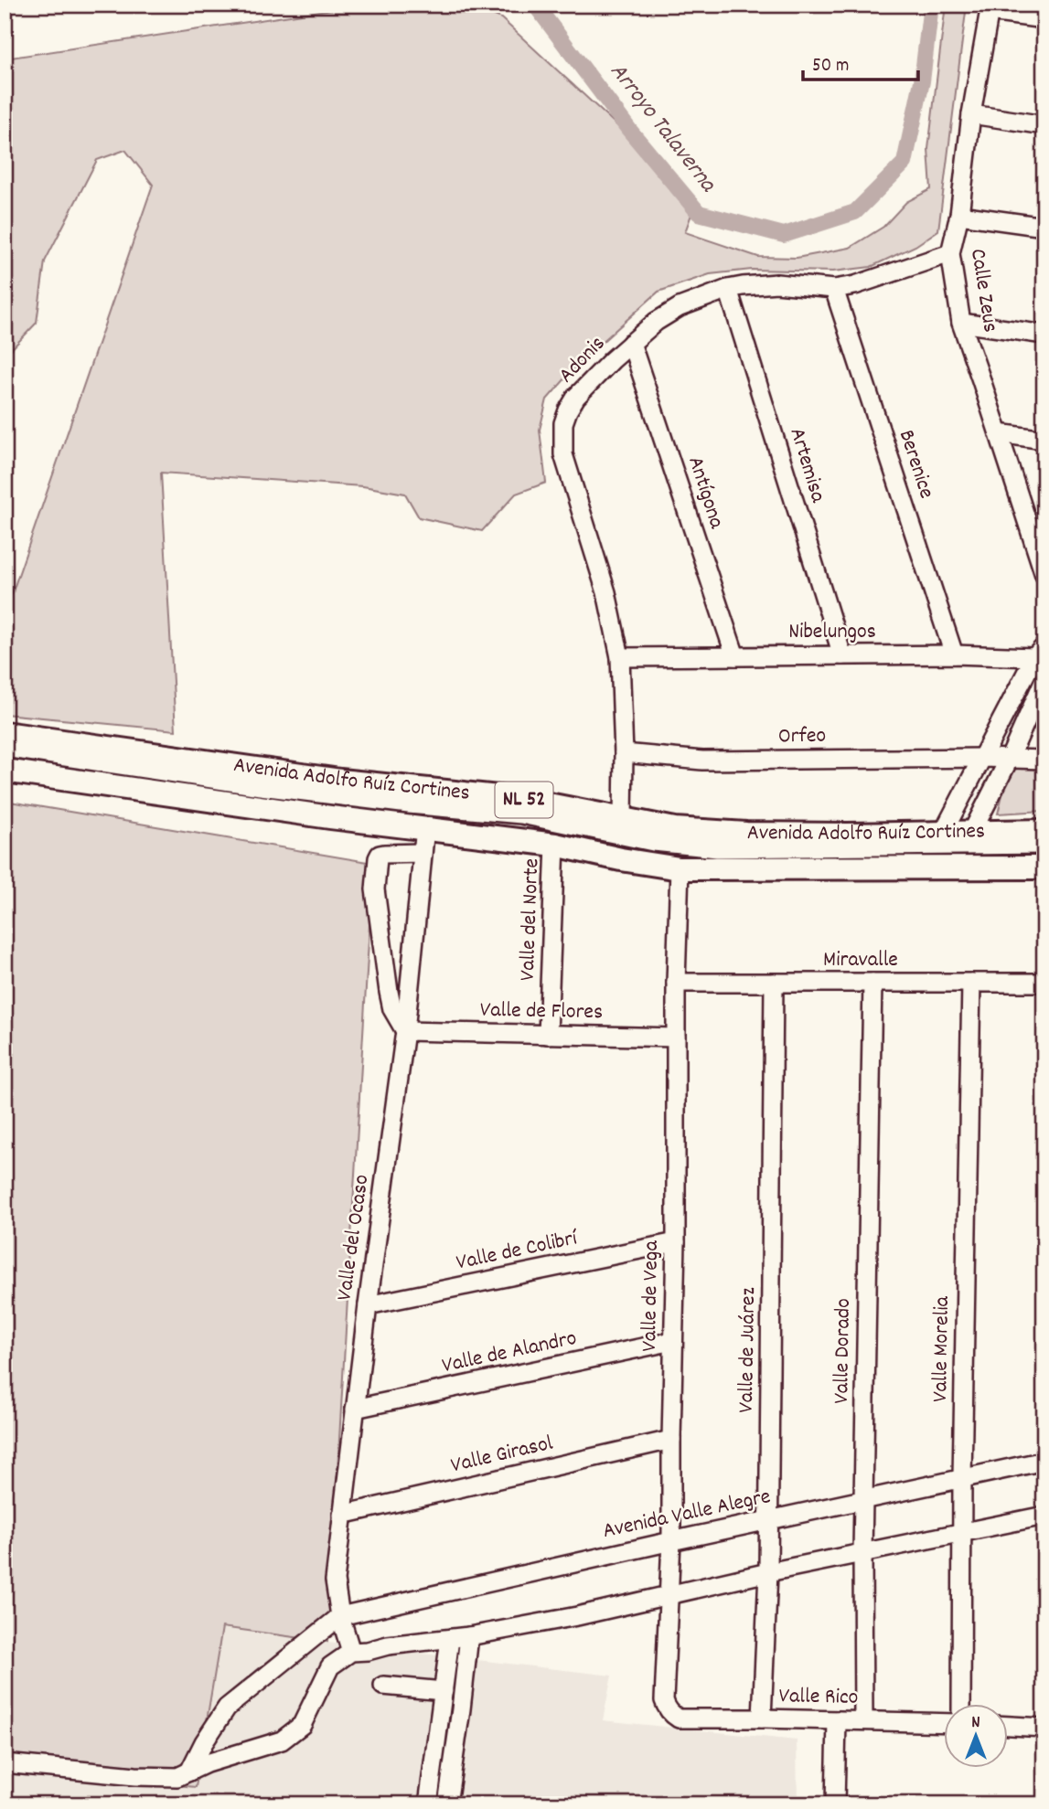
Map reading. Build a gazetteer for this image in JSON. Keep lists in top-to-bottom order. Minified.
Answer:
{"streets":{"main road":["Avenida Adolfo Ruíz Cortines","NL 52"],"street":["Calle Zeus","Adonis","Berenice","Artemisa","Antígona","Nibelungos","Orfeo","Valle del Norte","Miravalle","Valle de Flores","Valle del Ocaso","Valle de Colibrí","Valle de Vega","Valle Morelia","Valle de Juárez","Valle Dorado","Valle de Alandro","Valle Girasol","Avenida Valle Alegre","Valle Rico"]},"crossings":[["Calle Zeus","Adonis"],["Adonis","Berenice"],["Adonis","Artemisa"],["Adonis","Antígona"],["Adonis","Nibelungos"],["Adonis","Orfeo"],["Adonis","Avenida Adolfo Ruíz Cortines"],["Berenice","Nibelungos"],["Artemisa","Nibelungos"],["Antígona","Nibelungos"],["Avenida Adolfo Ruíz Cortines","Valle del Norte"],["Avenida Adolfo Ruíz Cortines","Valle del Ocaso"],["Avenida Adolfo Ruíz Cortines","Valle de Vega"],["Valle del Norte","Valle de Flores"],["Miravalle","Valle de Vega"],["Miravalle","Valle Morelia"],["Miravalle","Valle de Juárez"],["Miravalle","Valle Dorado"],["Valle de Flores","Valle del Ocaso"],["Valle de Flores","Valle de Vega"],["Valle del Ocaso","Valle de Colibrí"],["Valle del Ocaso","Valle de Alandro"],["Valle del Ocaso","Valle Girasol"],["Valle del Ocaso","Avenida Valle Alegre"],["Valle de Colibrí","Valle de Vega"],["Valle de Vega","Valle de Alandro"],["Valle de Vega","Valle Girasol"],["Valle de Vega","Avenida Valle Alegre"],["Valle de Vega","Valle Rico"],["Valle Morelia","Avenida Valle Alegre"],["Valle de Juárez","Avenida Valle Alegre"],["Valle de Juárez","Valle Rico"],["Valle Dorado","Avenida Valle Alegre"],["Valle Dorado","Valle Rico"]],"water":["Arroyo Talaverna"],"scale_bar":"50 m","north":"top"}
